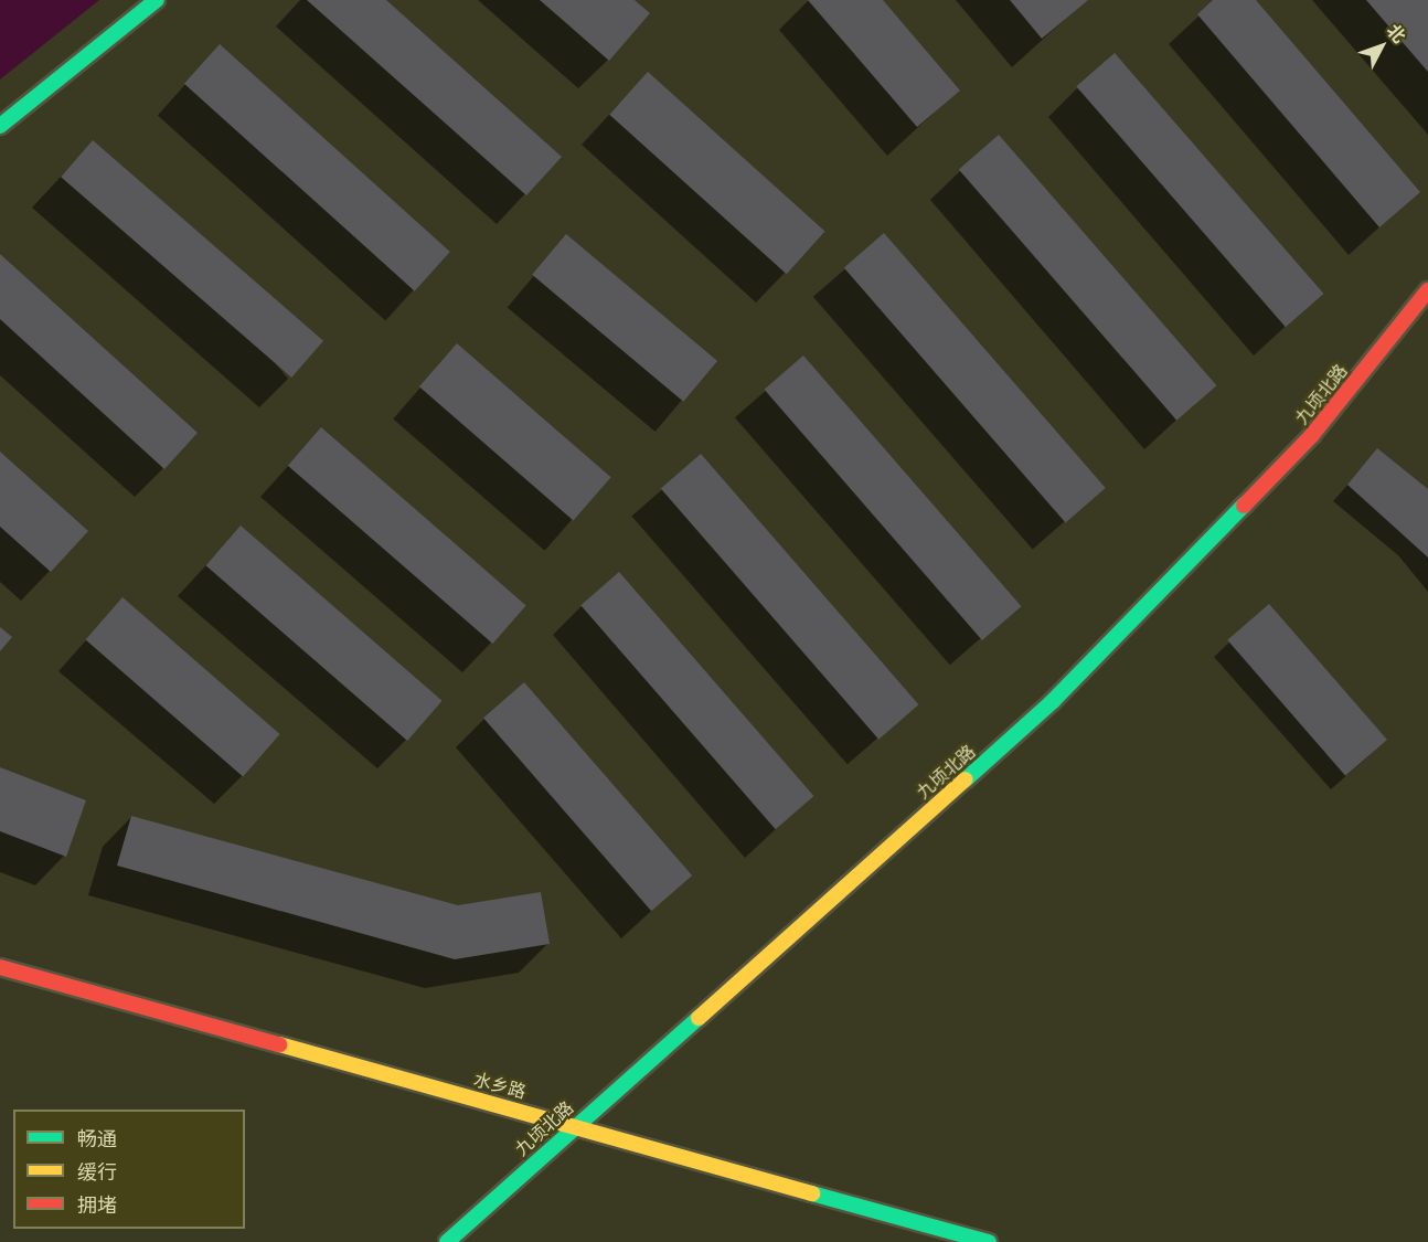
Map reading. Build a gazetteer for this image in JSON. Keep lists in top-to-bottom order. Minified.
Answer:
{"streets":{"street":["九顷北路","水乡路"]},"crossings":[["九顷北路","水乡路"]],"legend":["畅通","缓行","拥堵"],"north":"top right"}
